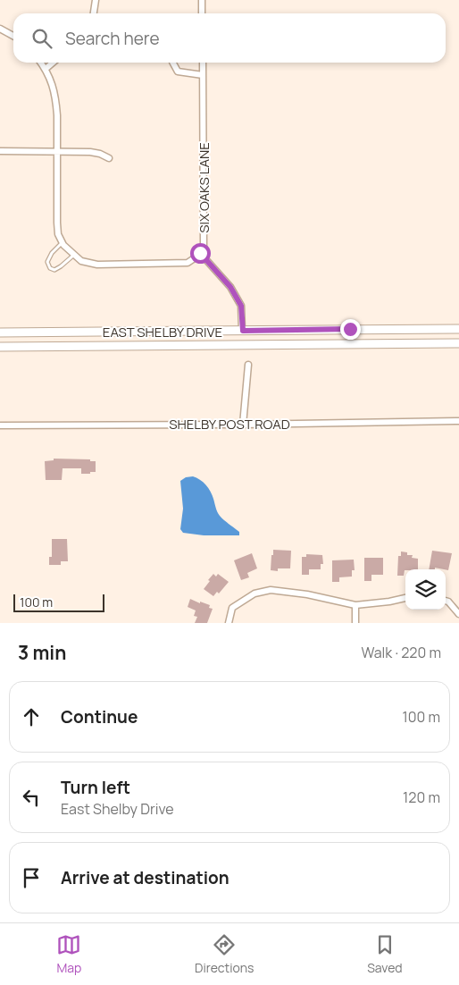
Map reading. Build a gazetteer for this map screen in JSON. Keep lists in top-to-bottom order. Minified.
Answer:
{"streets":{"main road":["EAST SHELBY DRIVE"],"street":["SIX OAKS LANE","SHELBY POST ROAD"]},"scale_bar":"100 m","page":{"search":"Search here","scale":"100 m","heading":["3 min","Walk · 220 m"],"list":[["Continue","100 m"],["Turn left","East Shelby Drive","120 m"],"Arrive at destination"],"nav":["Map","Directions","Saved"]}}
